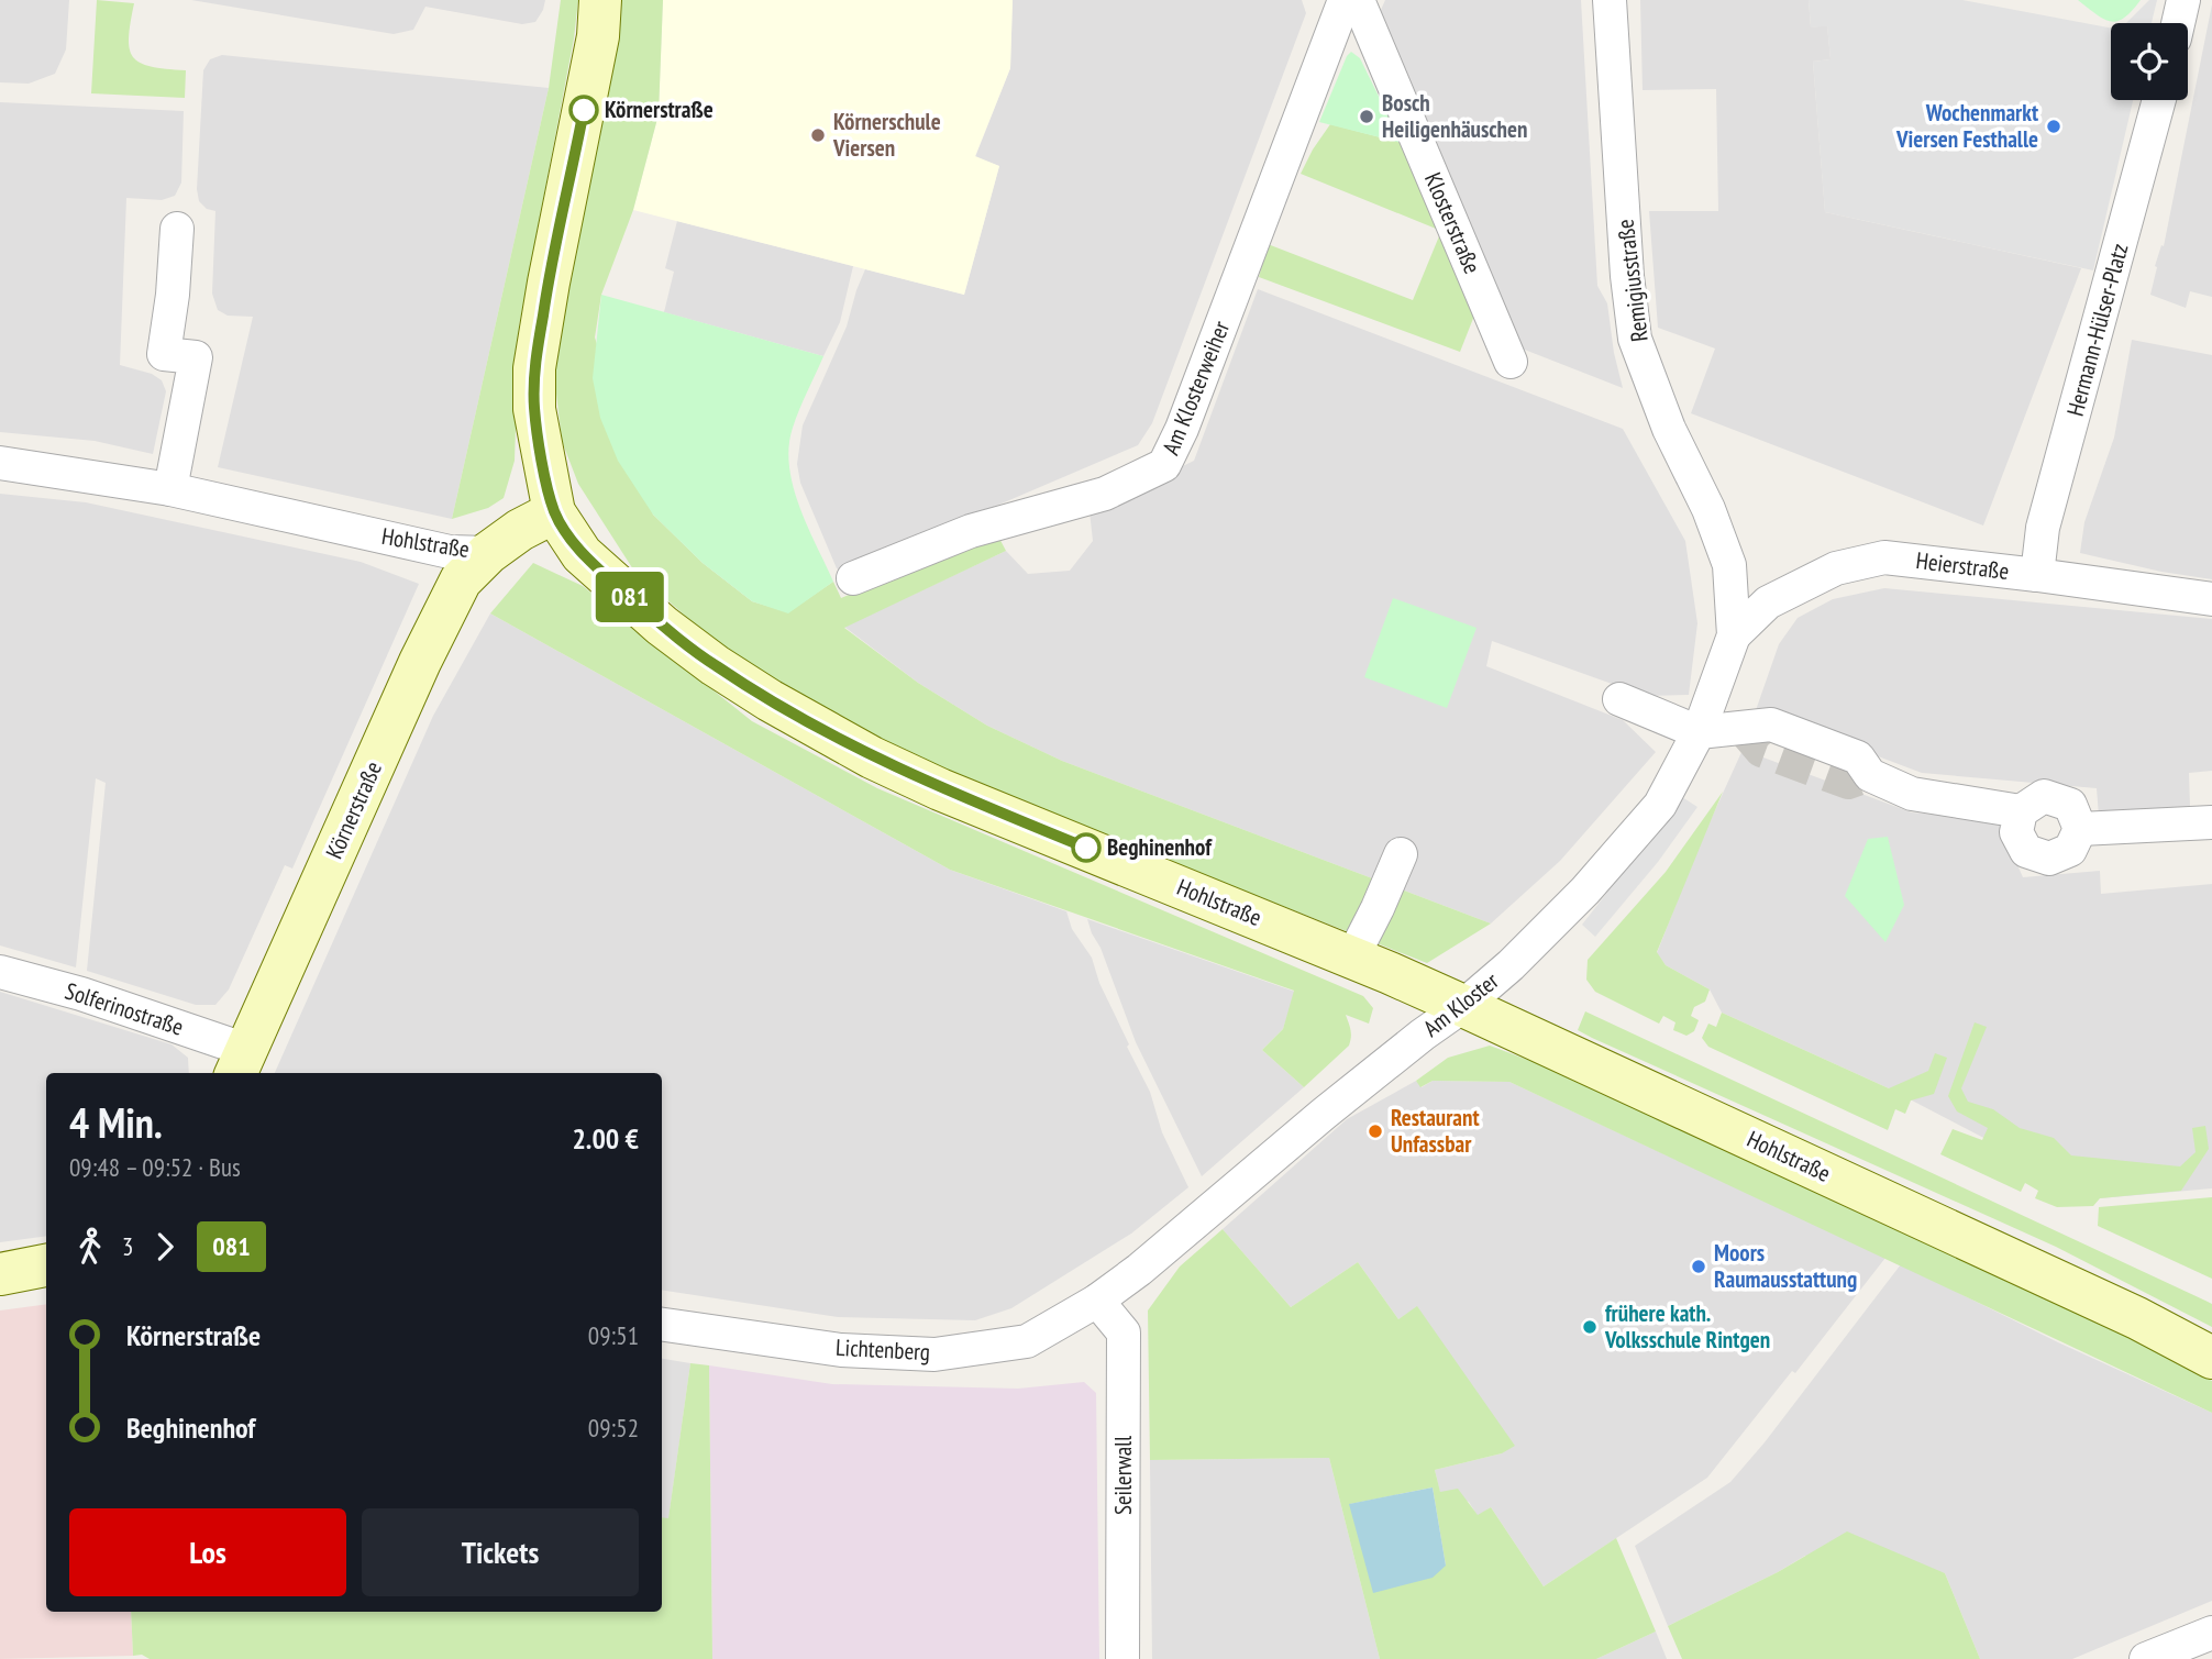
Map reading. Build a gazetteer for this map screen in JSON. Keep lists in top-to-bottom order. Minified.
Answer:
{"streets":{"main road":["Hohlstraße","Körnerstraße"],"street":["Klosterstraße","Remigiusstraße","Hermann-Hülser-Platz","Am Klosterweiher","Heierstraße","Am Kloster","Solferinostraße","Lichtenberg","Seilerwall"]},"crossings":[["Remigiusstraße","Heierstraße"],["Remigiusstraße","Am Kloster"],["Hermann-Hülser-Platz","Heierstraße"],["Hohlstraße","Körnerstraße"],["Hohlstraße","Am Kloster"],["Heierstraße","Am Kloster"],["Körnerstraße","Solferinostraße"],["Am Kloster","Lichtenberg"],["Am Kloster","Seilerwall"],["Lichtenberg","Seilerwall"]],"places":["Körnerstraße","Bosch Heiligenhäuschen","Wochenmarkt Viersen Festhalle","Körnerschule Viersen","Beghinenhof","Restaurant Unfassbar","Moors Raumausstattung","frühere kath. Volksschule Rintgen"],"lines":["bus line 081"],"page":{"on_map":"081","heading":["4 Min.","09:48 – 09:52 · Bus","2.00 €"],"legs":["3","081"],"list":[{"name":"Körnerstraße","value":"09:51"},{"name":"Beghinenhof","value":"09:52"}],"buttons":["Los","Tickets"]}}
